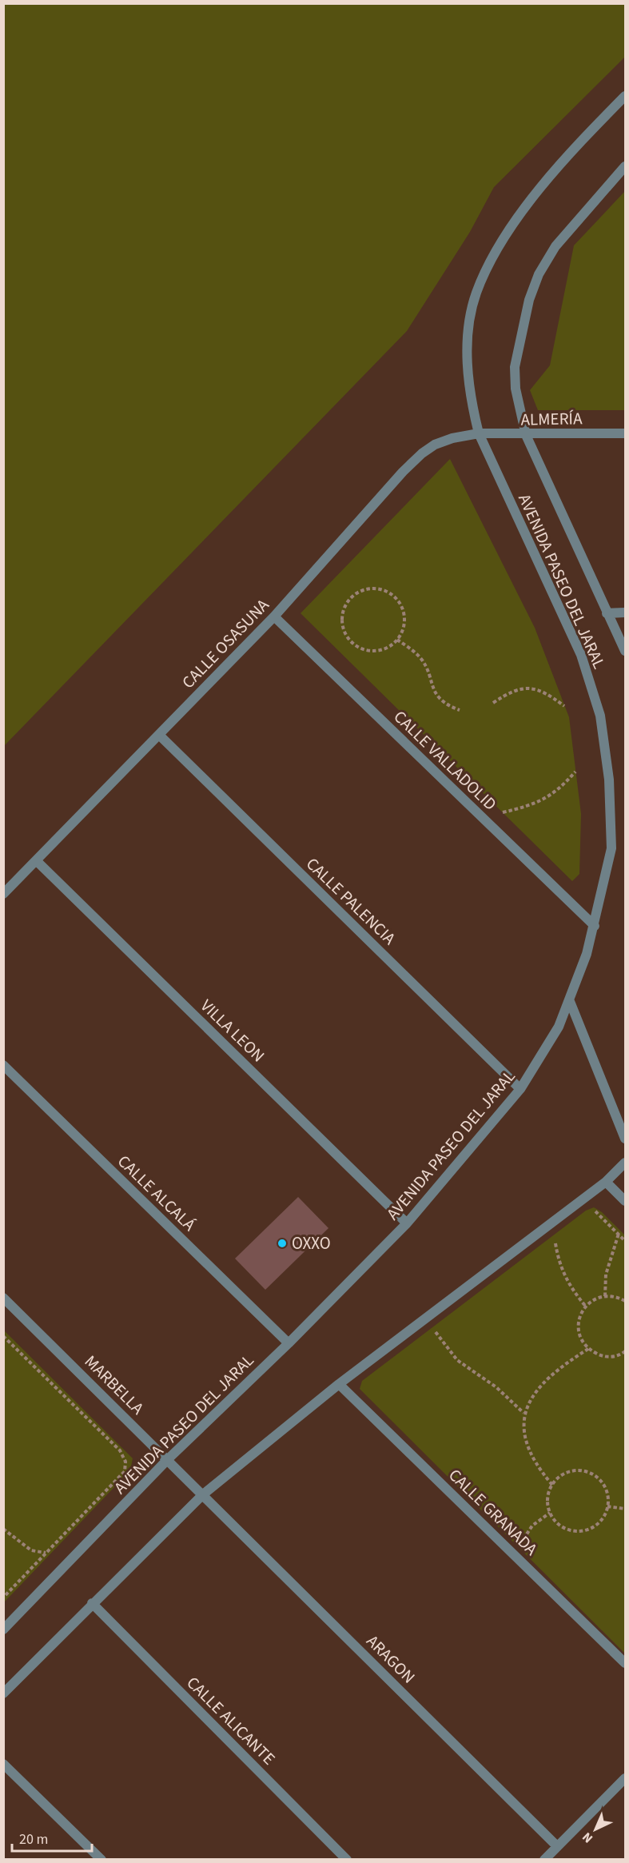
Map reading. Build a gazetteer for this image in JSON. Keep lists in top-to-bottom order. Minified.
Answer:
{"streets":{"street":["ALMERÍA","AVENIDA PASEO DEL JARAL","CALLE OSASUNA","CALLE VALLADOLID","CALLE PALENCIA","VILLA LEON","CALLE ALCALÁ","MARBELLA","CALLE GRANADA","ARAGON","CALLE ALICANTE"]},"crossings":[["ALMERÍA","AVENIDA PASEO DEL JARAL"],["ALMERÍA","CALLE OSASUNA"],["AVENIDA PASEO DEL JARAL","CALLE OSASUNA"],["AVENIDA PASEO DEL JARAL","CALLE VALLADOLID"],["AVENIDA PASEO DEL JARAL","CALLE PALENCIA"],["AVENIDA PASEO DEL JARAL","VILLA LEON"],["AVENIDA PASEO DEL JARAL","CALLE ALCALÁ"],["AVENIDA PASEO DEL JARAL","MARBELLA"],["CALLE OSASUNA","CALLE VALLADOLID"],["CALLE OSASUNA","CALLE PALENCIA"],["CALLE OSASUNA","VILLA LEON"],["MARBELLA","ARAGON"]],"places":["OXXO"],"scale_bar":"20 m","north":"bottom left"}
